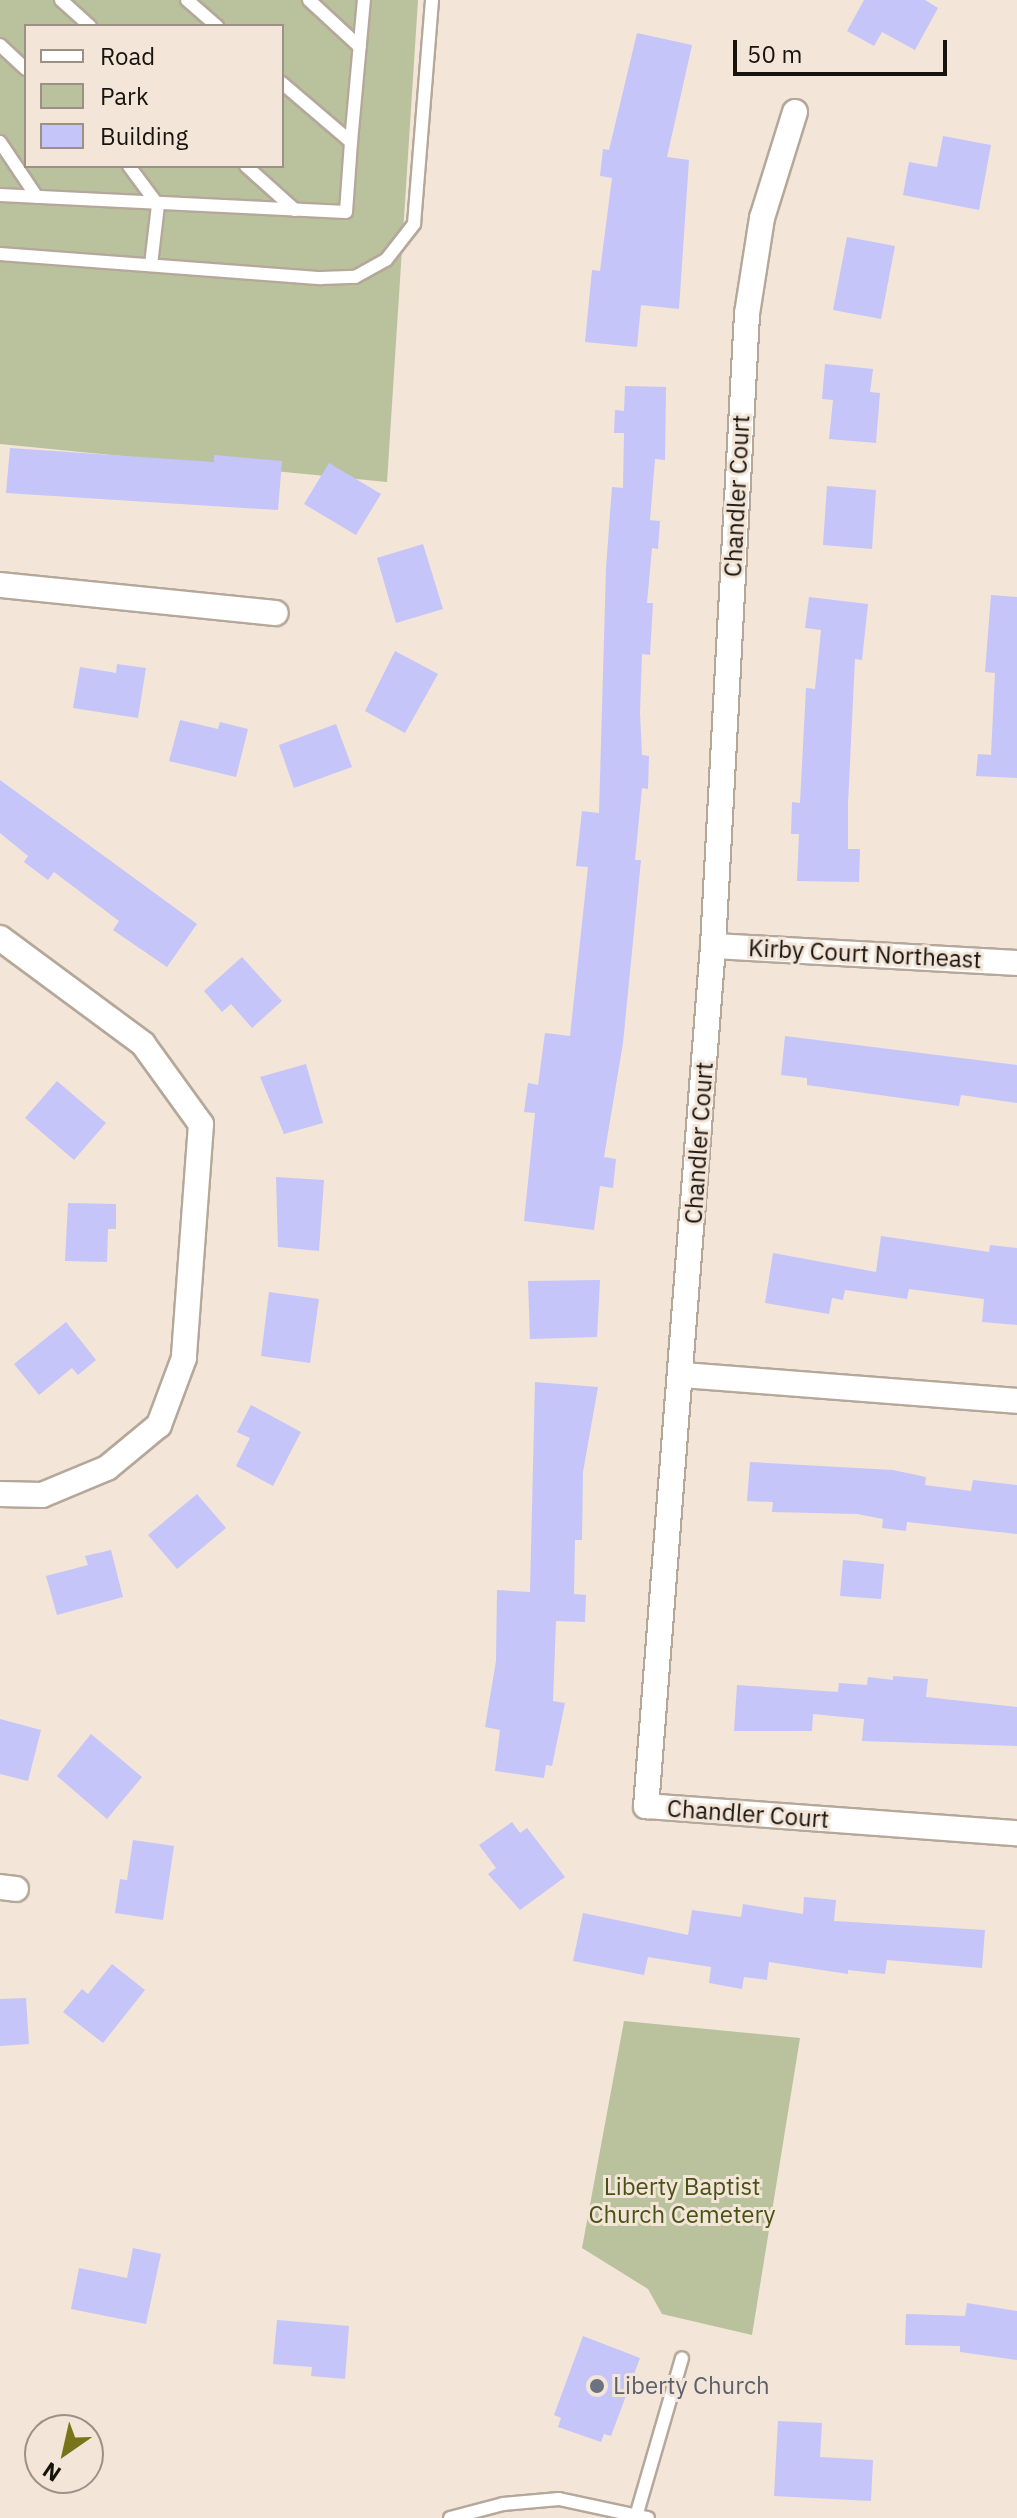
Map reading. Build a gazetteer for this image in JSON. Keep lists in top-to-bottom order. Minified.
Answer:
{"streets":{"street":["Chandler Court","Kirby Court Northeast"]},"crossings":[["Chandler Court","Kirby Court Northeast"]],"parks":["Liberty Baptist Church Cemetery"],"places":["Liberty Church"],"legend":["Road","Park","Building"],"scale_bar":"50 m","north":"bottom left"}
